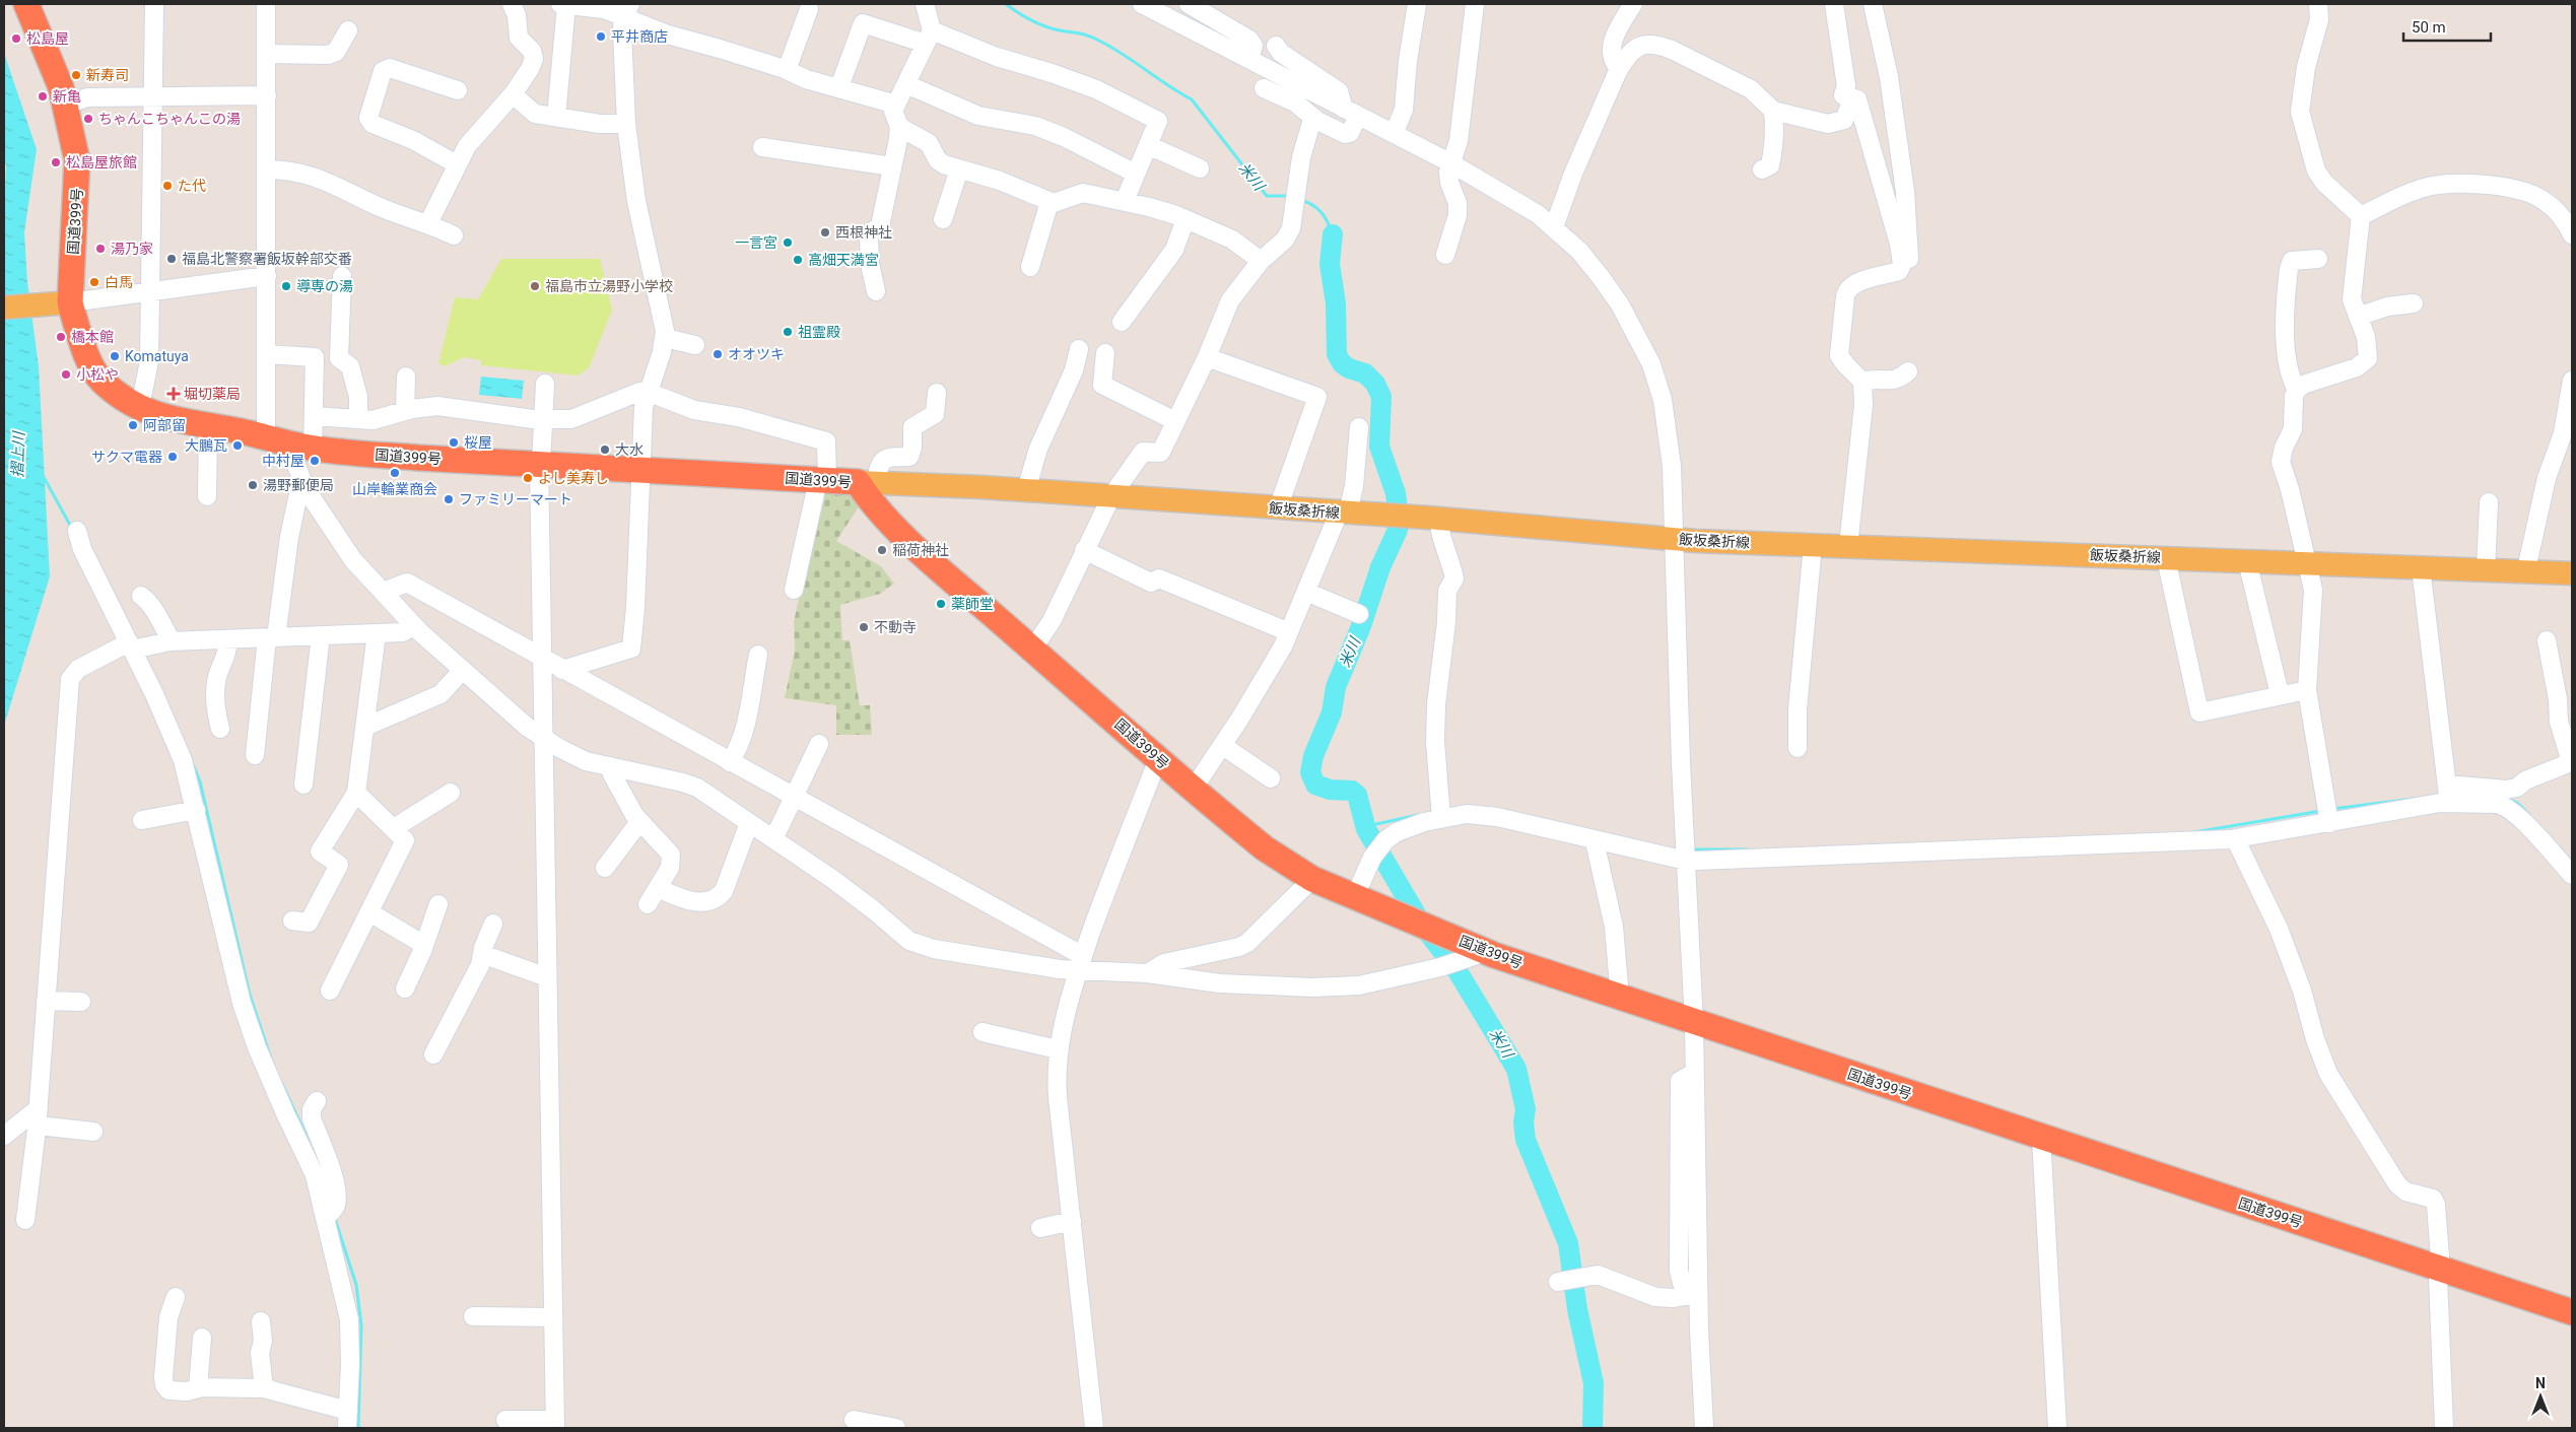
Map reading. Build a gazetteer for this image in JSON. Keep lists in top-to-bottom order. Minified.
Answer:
{"streets":{"highway":["国道399号"],"main road":["飯坂桑折線"]},"crossings":[["国道399号","飯坂桑折線"]],"water":["米川","摺上川"],"places":{"other":["平井商店","松島屋","新寿司","新亀","ちゃんこちゃんこの湯","松島屋旅館","た代","西根神社","一言宮","湯乃家","福島北警察署飯坂幹部交番","高畑天満宮","白馬","導専の湯","福島市立湯野小学校","祖霊殿","橋本館","オオツキ","Komatuya","小松や","阿部留","桜屋","大鵬瓦","大水","サクマ電器","中村屋","山岸輪業商会","よし美寿し","湯野郵便局","ファミリーマート","稲荷神社","薬師堂","不動寺"],"health":["堀切薬局"]},"scale_bar":"50 m","north":"top"}
